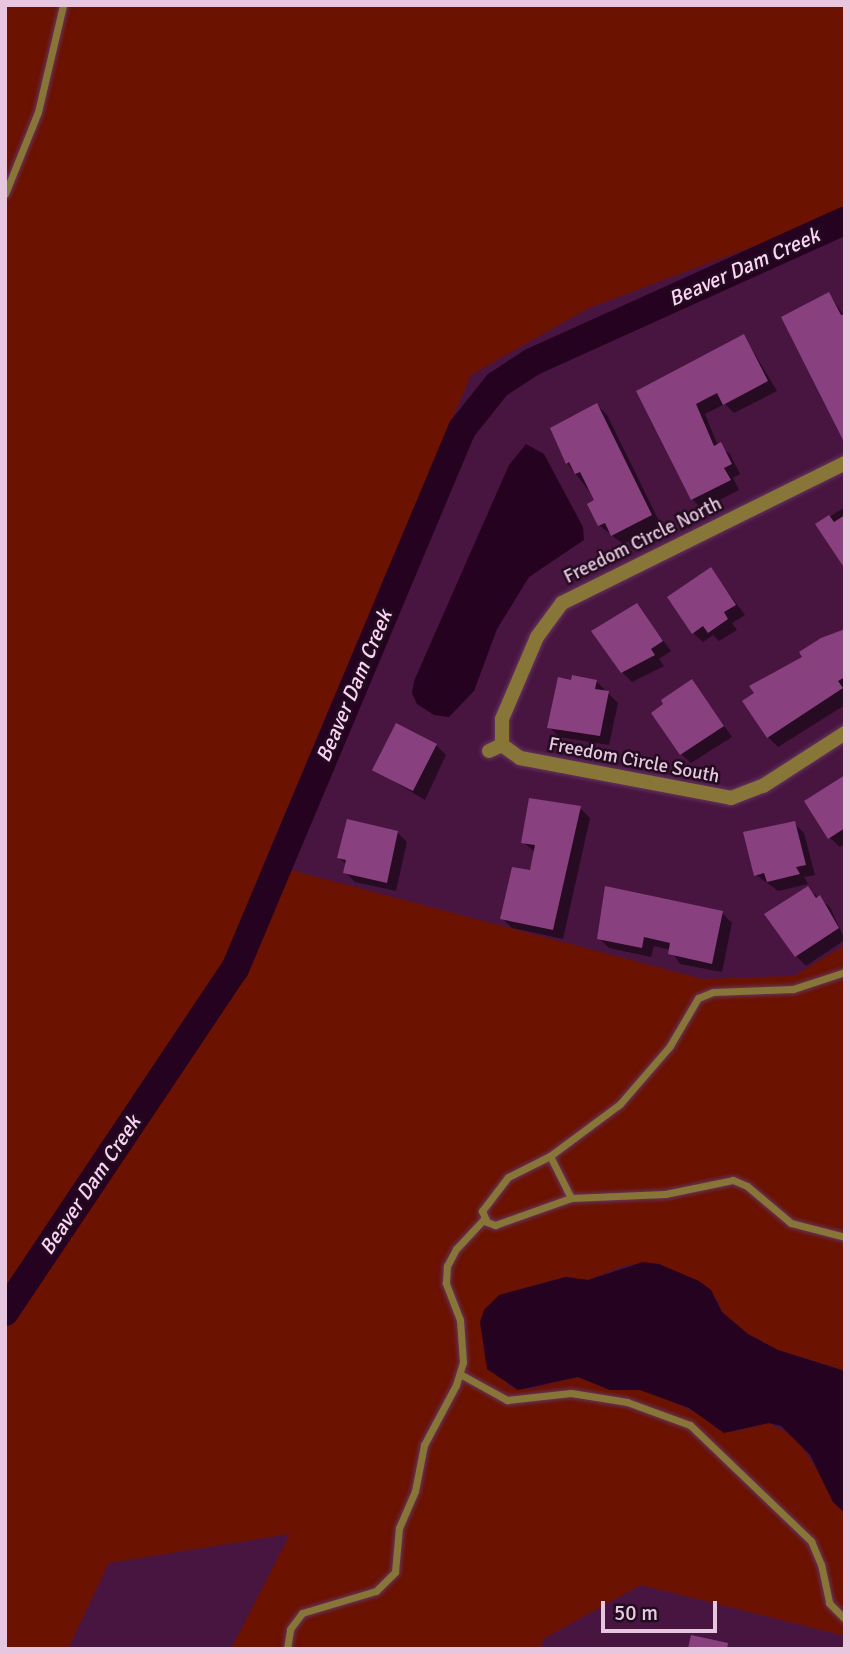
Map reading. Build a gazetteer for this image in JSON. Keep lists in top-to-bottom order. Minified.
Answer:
{"streets":{"street":["Freedom Circle North","Freedom Circle South"]},"crossings":[["Freedom Circle North","Freedom Circle South"]],"water":["Beaver Dam Creek"],"scale_bar":"50 m"}
